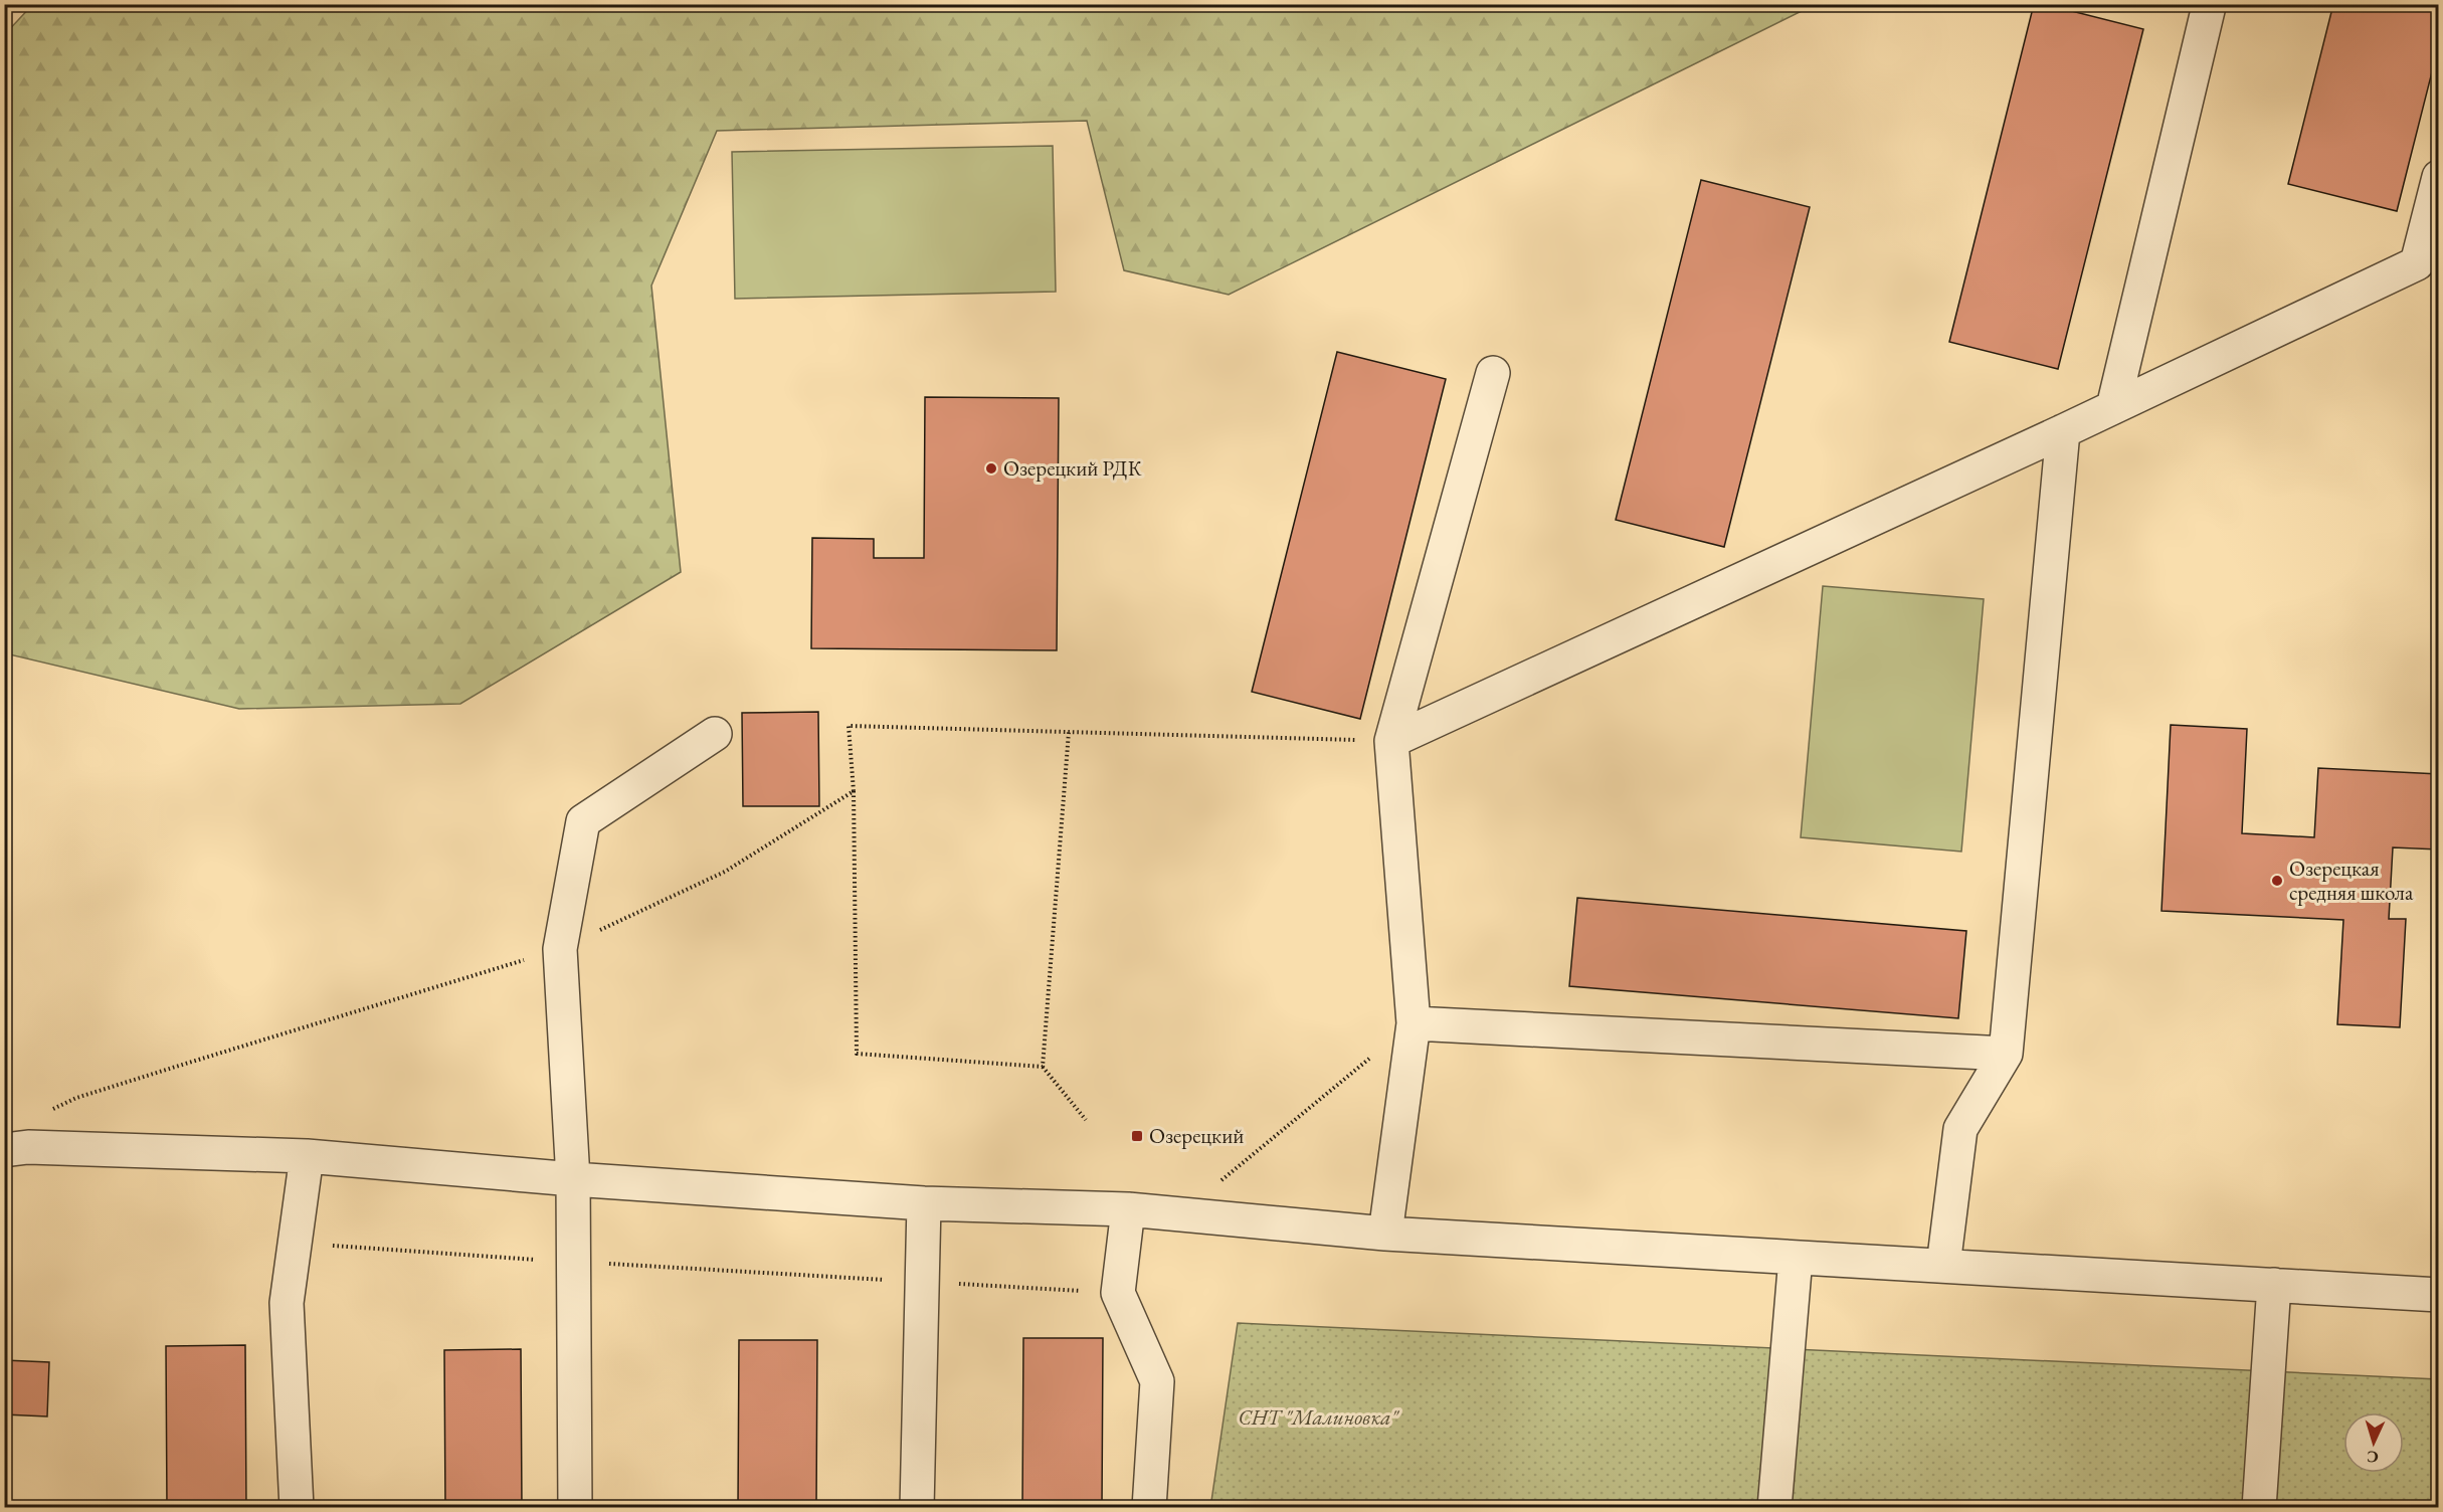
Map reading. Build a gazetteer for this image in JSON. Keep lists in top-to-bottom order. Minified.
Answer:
{"parks":["СНТ \"Малиновка\""],"places":{"other":["Озерецкий РДК","Озерецкая средняя школа"],"transit":["Озерецкий"]},"north":"bottom"}
